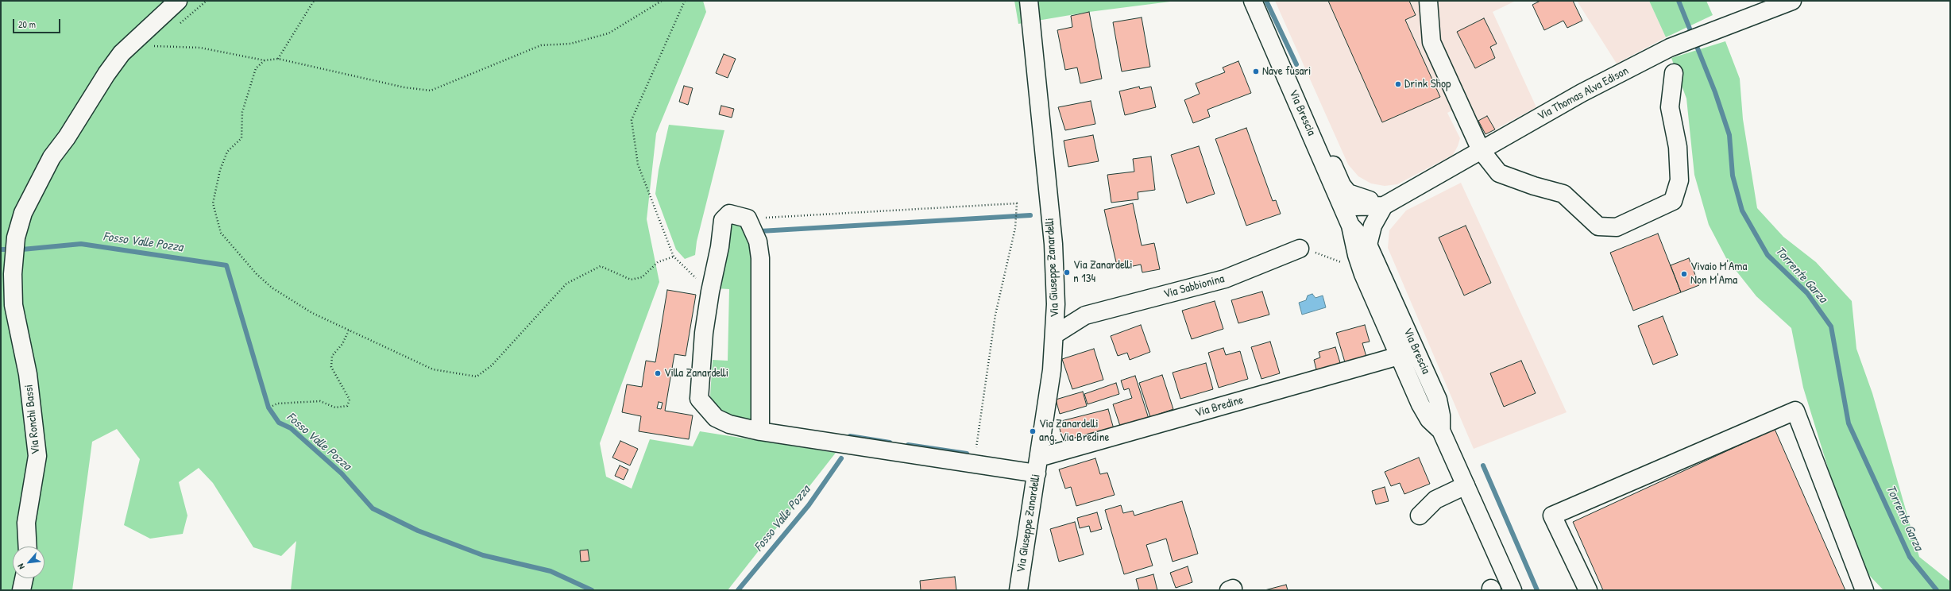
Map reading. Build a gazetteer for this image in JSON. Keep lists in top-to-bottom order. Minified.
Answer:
{"streets":{"street":["Via Thomas Alva Edison","Via Brescia","Via Giuseppe Zanardelli","Via Sabbionina","Via Bredine","Via Ronchi Bassi"]},"crossings":[["Via Thomas Alva Edison","Via Brescia"],["Via Brescia","Via Bredine"],["Via Giuseppe Zanardelli","Via Sabbionina"],["Via Giuseppe Zanardelli","Via Bredine"]],"water":["Fosso Valle Pozza","Torrente Garza"],"places":["Nave fusari","Drink Shop","Via Zanardelli n 134","Vivaio M'Ama Non M'Ama","Villa Zanardelli","Via Zanardelli ang. Via Bredine"],"scale_bar":"20 m","north":"bottom left"}
